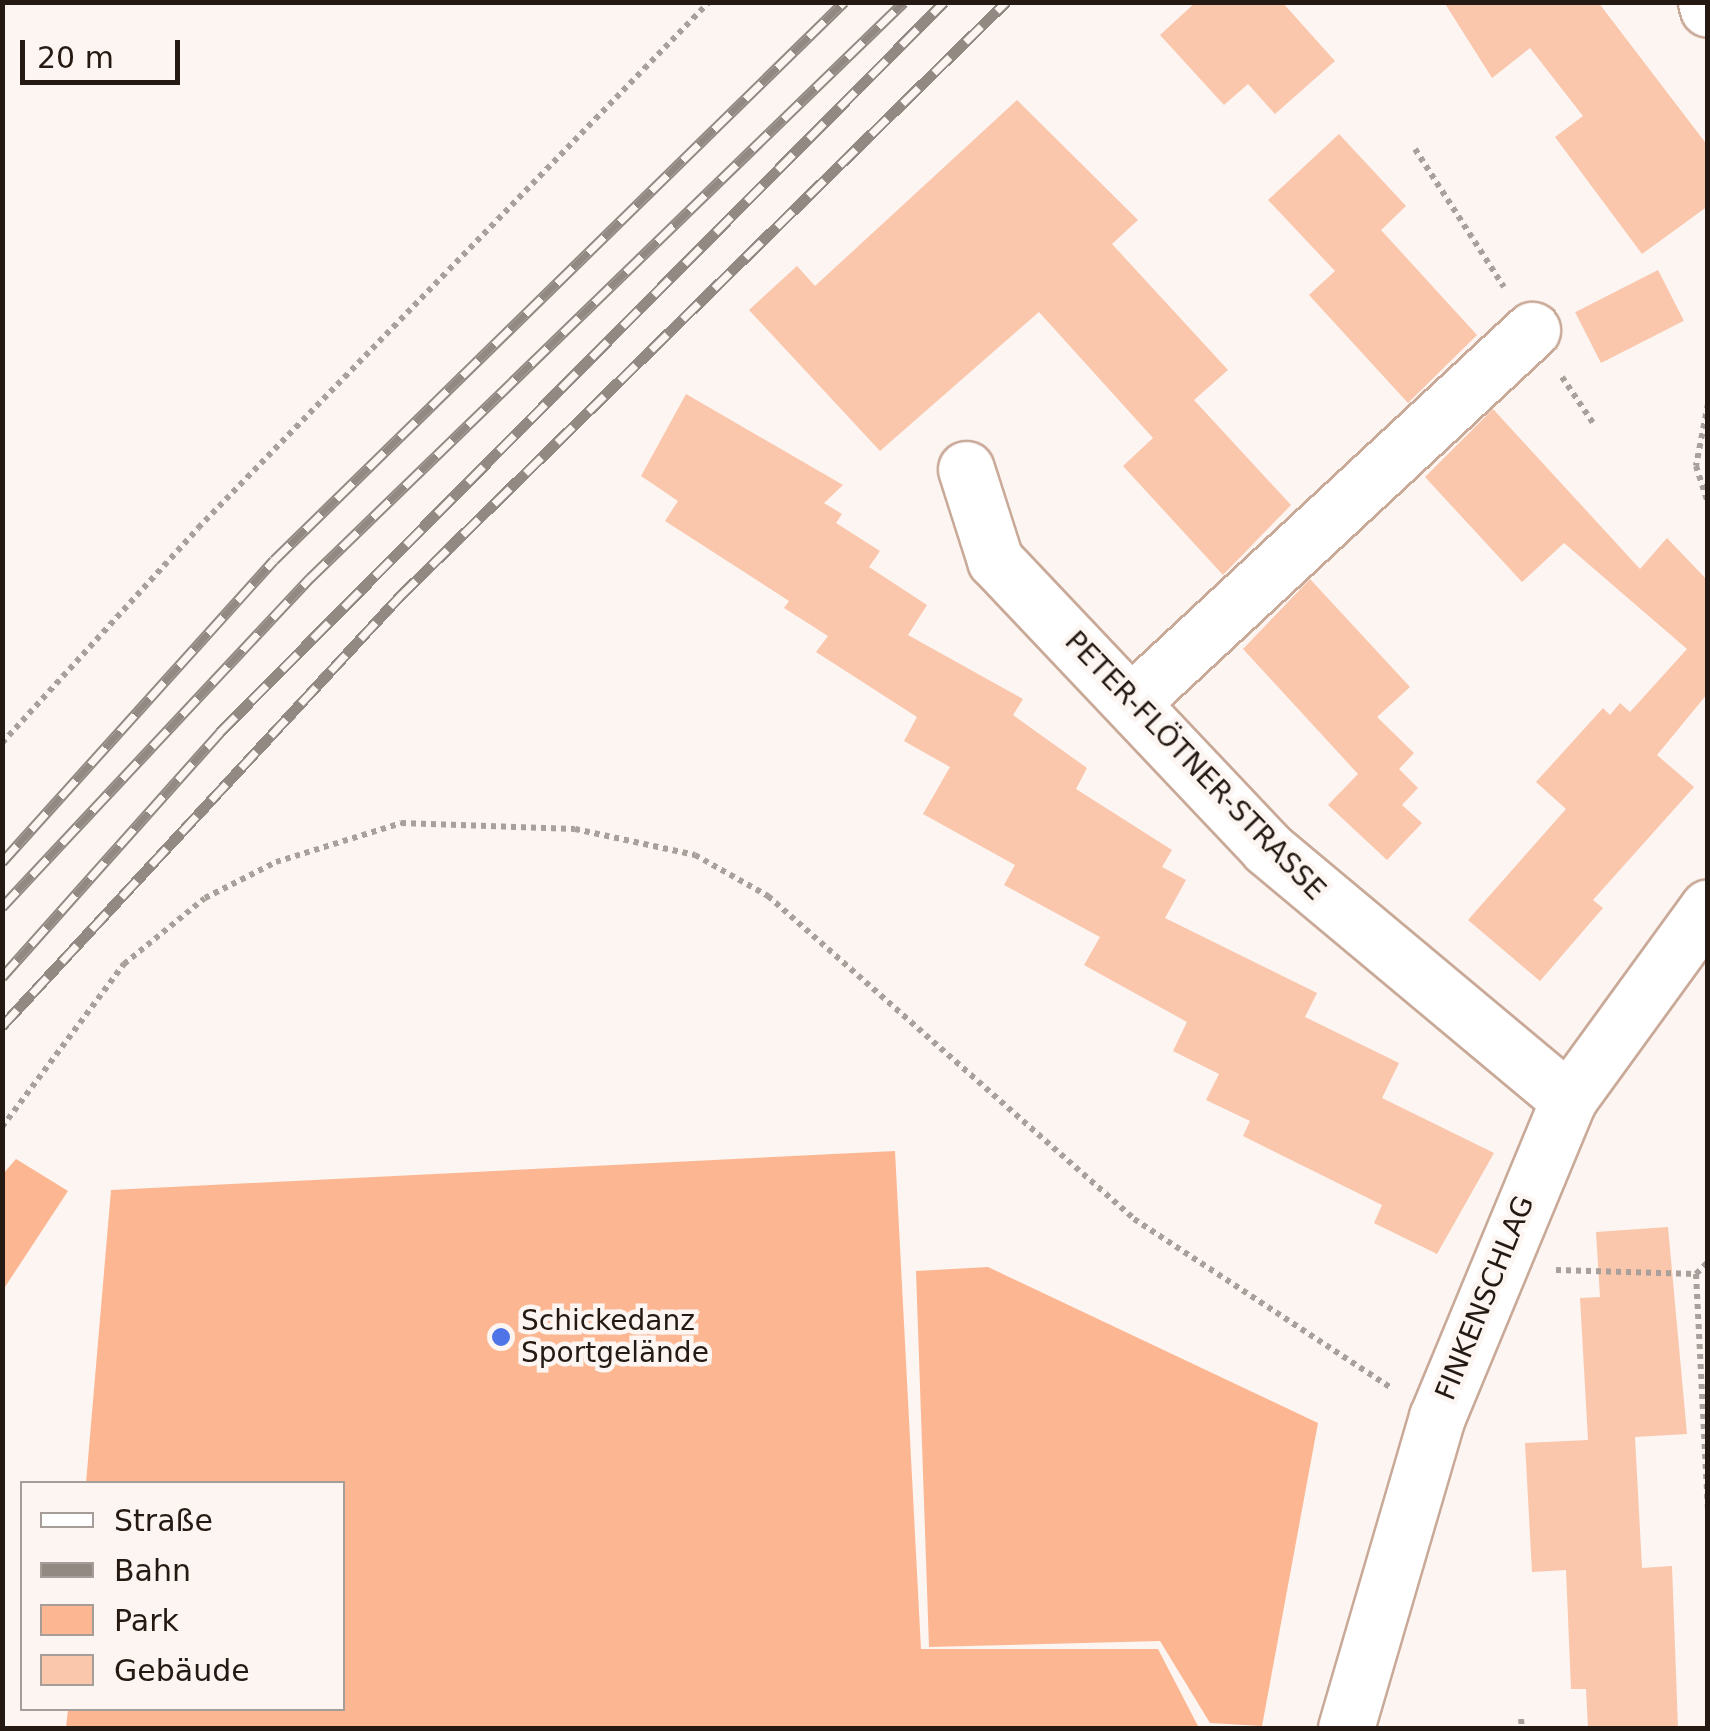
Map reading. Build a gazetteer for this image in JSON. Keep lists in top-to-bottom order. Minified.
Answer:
{"streets":{"street":["PETER-FLÖTNER-STRASSE","FINKENSCHLAG"]},"crossings":[["PETER-FLÖTNER-STRASSE","FINKENSCHLAG"]],"places":["Schickedanz Sportgelände"],"legend":["Straße","Bahn","Park","Gebäude"],"scale_bar":"20 m"}
